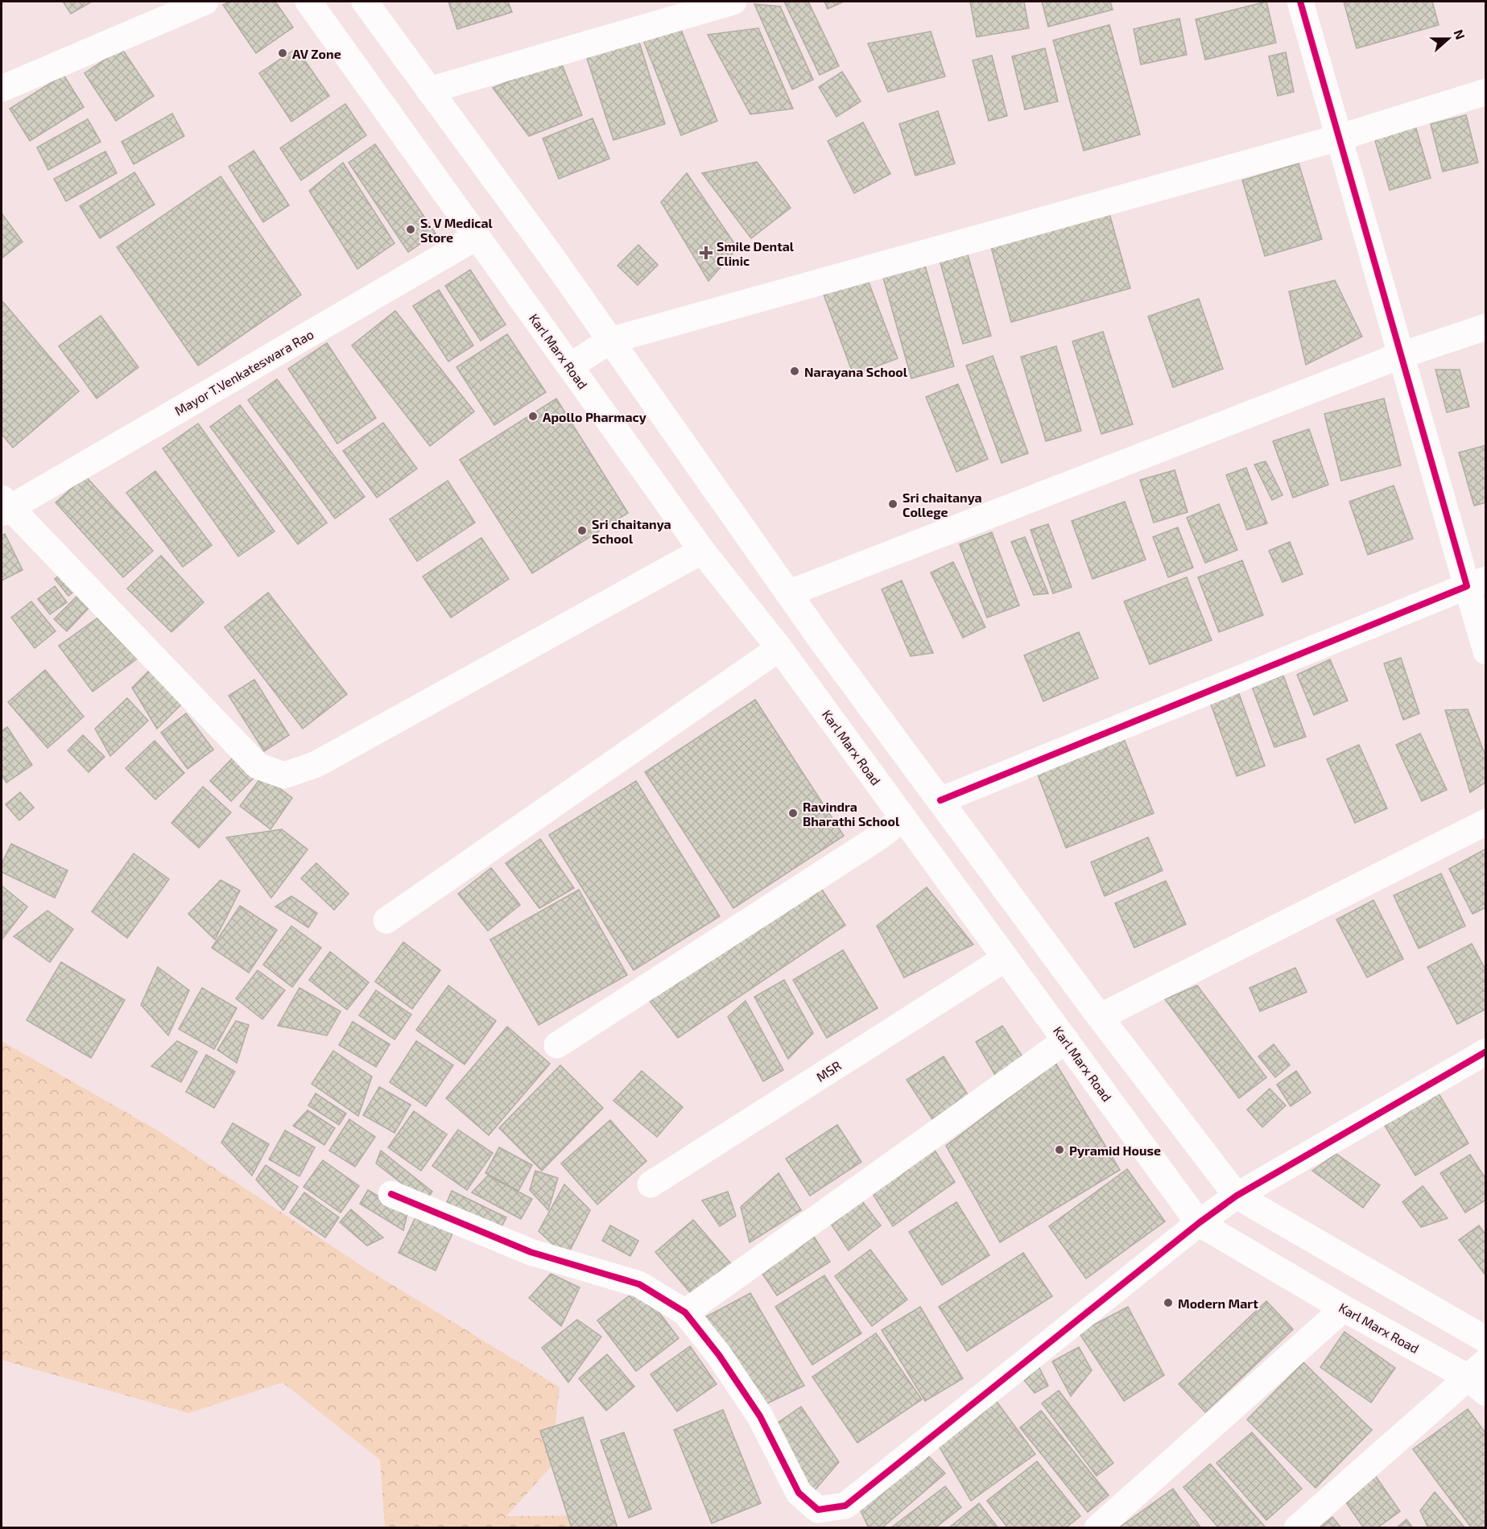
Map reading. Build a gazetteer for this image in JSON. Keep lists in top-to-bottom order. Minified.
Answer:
{"streets":{"street":["Karl Marx Road","Mayor T.Venkateswara Rao","MSR"]},"crossings":[["Karl Marx Road","Mayor T.Venkateswara Rao"],["Karl Marx Road","MSR"]],"places":{"other":["AV Zone","S. V Medical Store","Narayana School","Apollo Pharmacy","Sri chaitanya College","Sri chaitanya School","Ravindra Bharathi School","Pyramid House","Modern Mart"],"health":["Smile Dental Clinic"]},"north":"right"}
